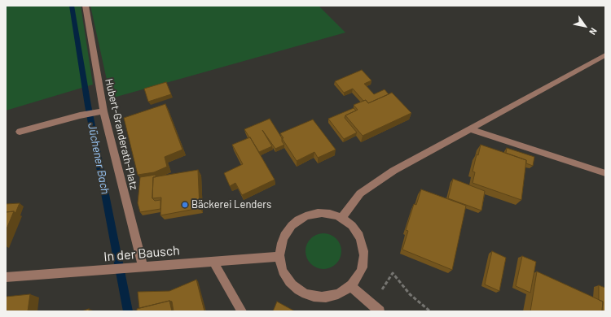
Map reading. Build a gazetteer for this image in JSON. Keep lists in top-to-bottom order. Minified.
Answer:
{"streets":{"street":["Hubert-Granderath-Platz","In der Bausch"]},"crossings":[["Hubert-Granderath-Platz","In der Bausch"]],"water":["Jüchener Bach"],"places":["Bäckerei Lenders"],"north":"bottom right"}
